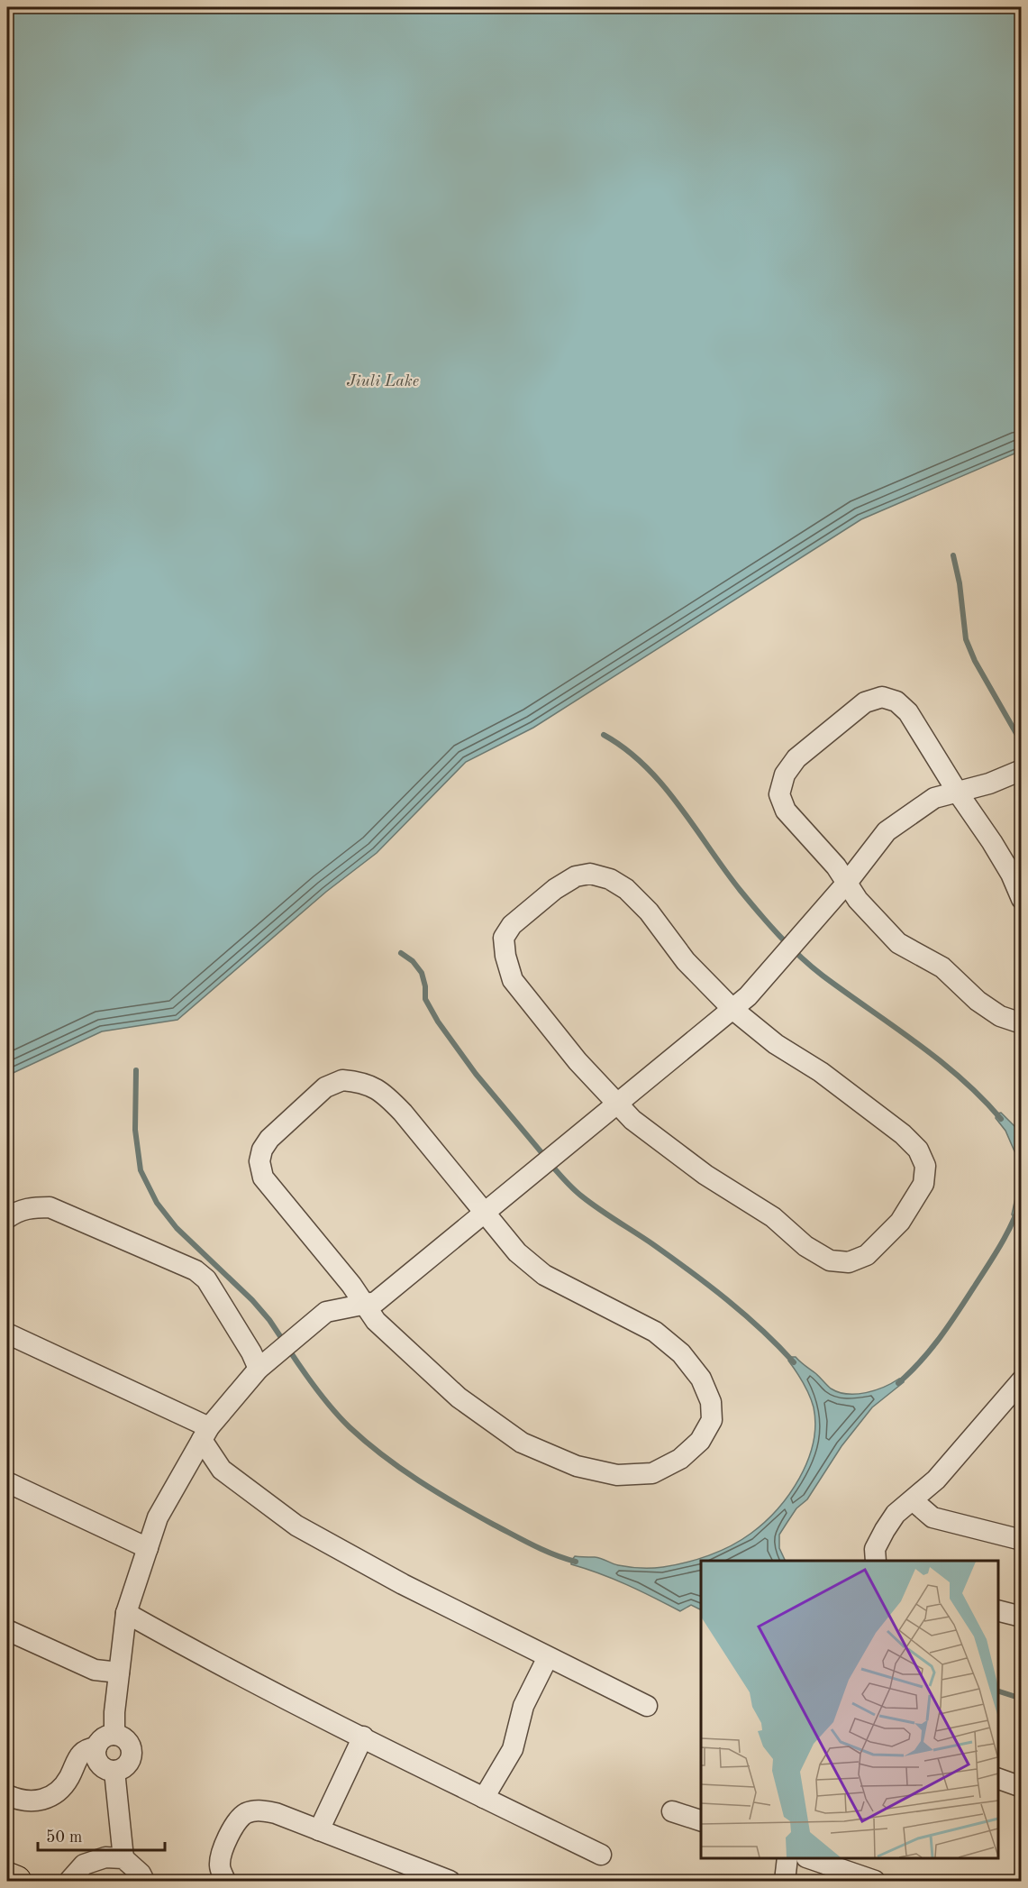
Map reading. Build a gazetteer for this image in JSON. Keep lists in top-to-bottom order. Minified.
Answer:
{"water":["Jiuli Lake"],"scale_bar":"50 m"}
